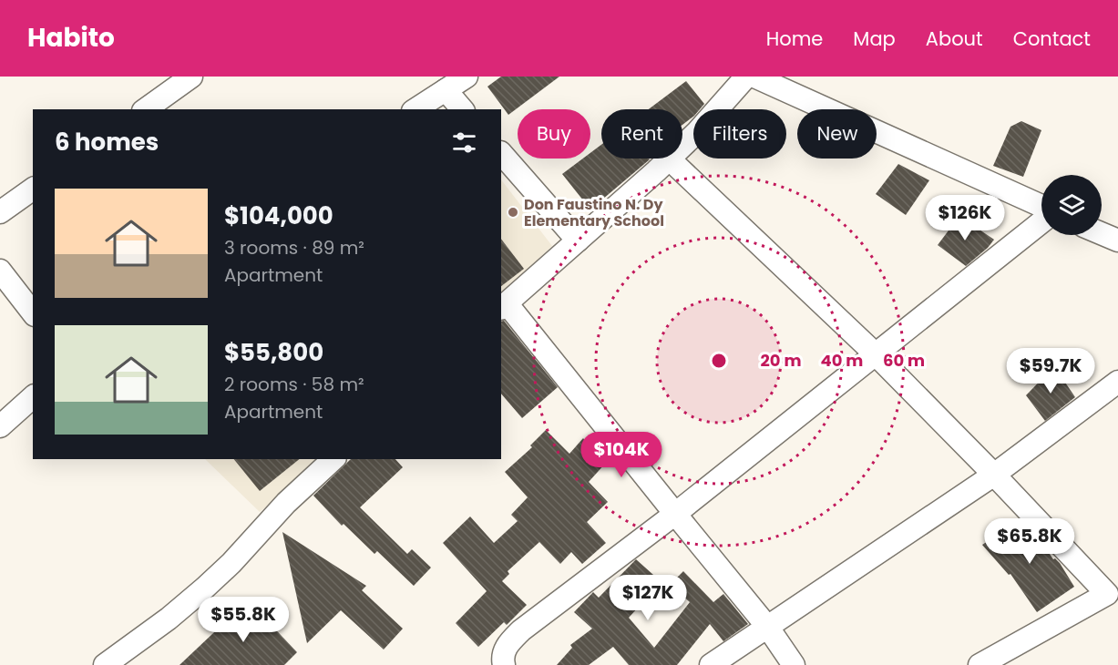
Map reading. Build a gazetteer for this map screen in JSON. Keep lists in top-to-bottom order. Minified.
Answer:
{"places":["Don Faustino N. Dy Elementary School"],"page":{"header":"Habito","nav":["Home","Map","About","Contact"],"chip":["Buy","Rent","Filters","New"],"heading":"6 homes","list":[{"name":"$104,000","note":"3 rooms · 89 m² · Apartment"},{"name":"$55,800","note":"2 rooms · 58 m² · Apartment"}],"price":["$126K","$59.7K","$104K","$65.8K","$127K","$55.8K"]},"rings":["20 m","40 m","60 m"]}
